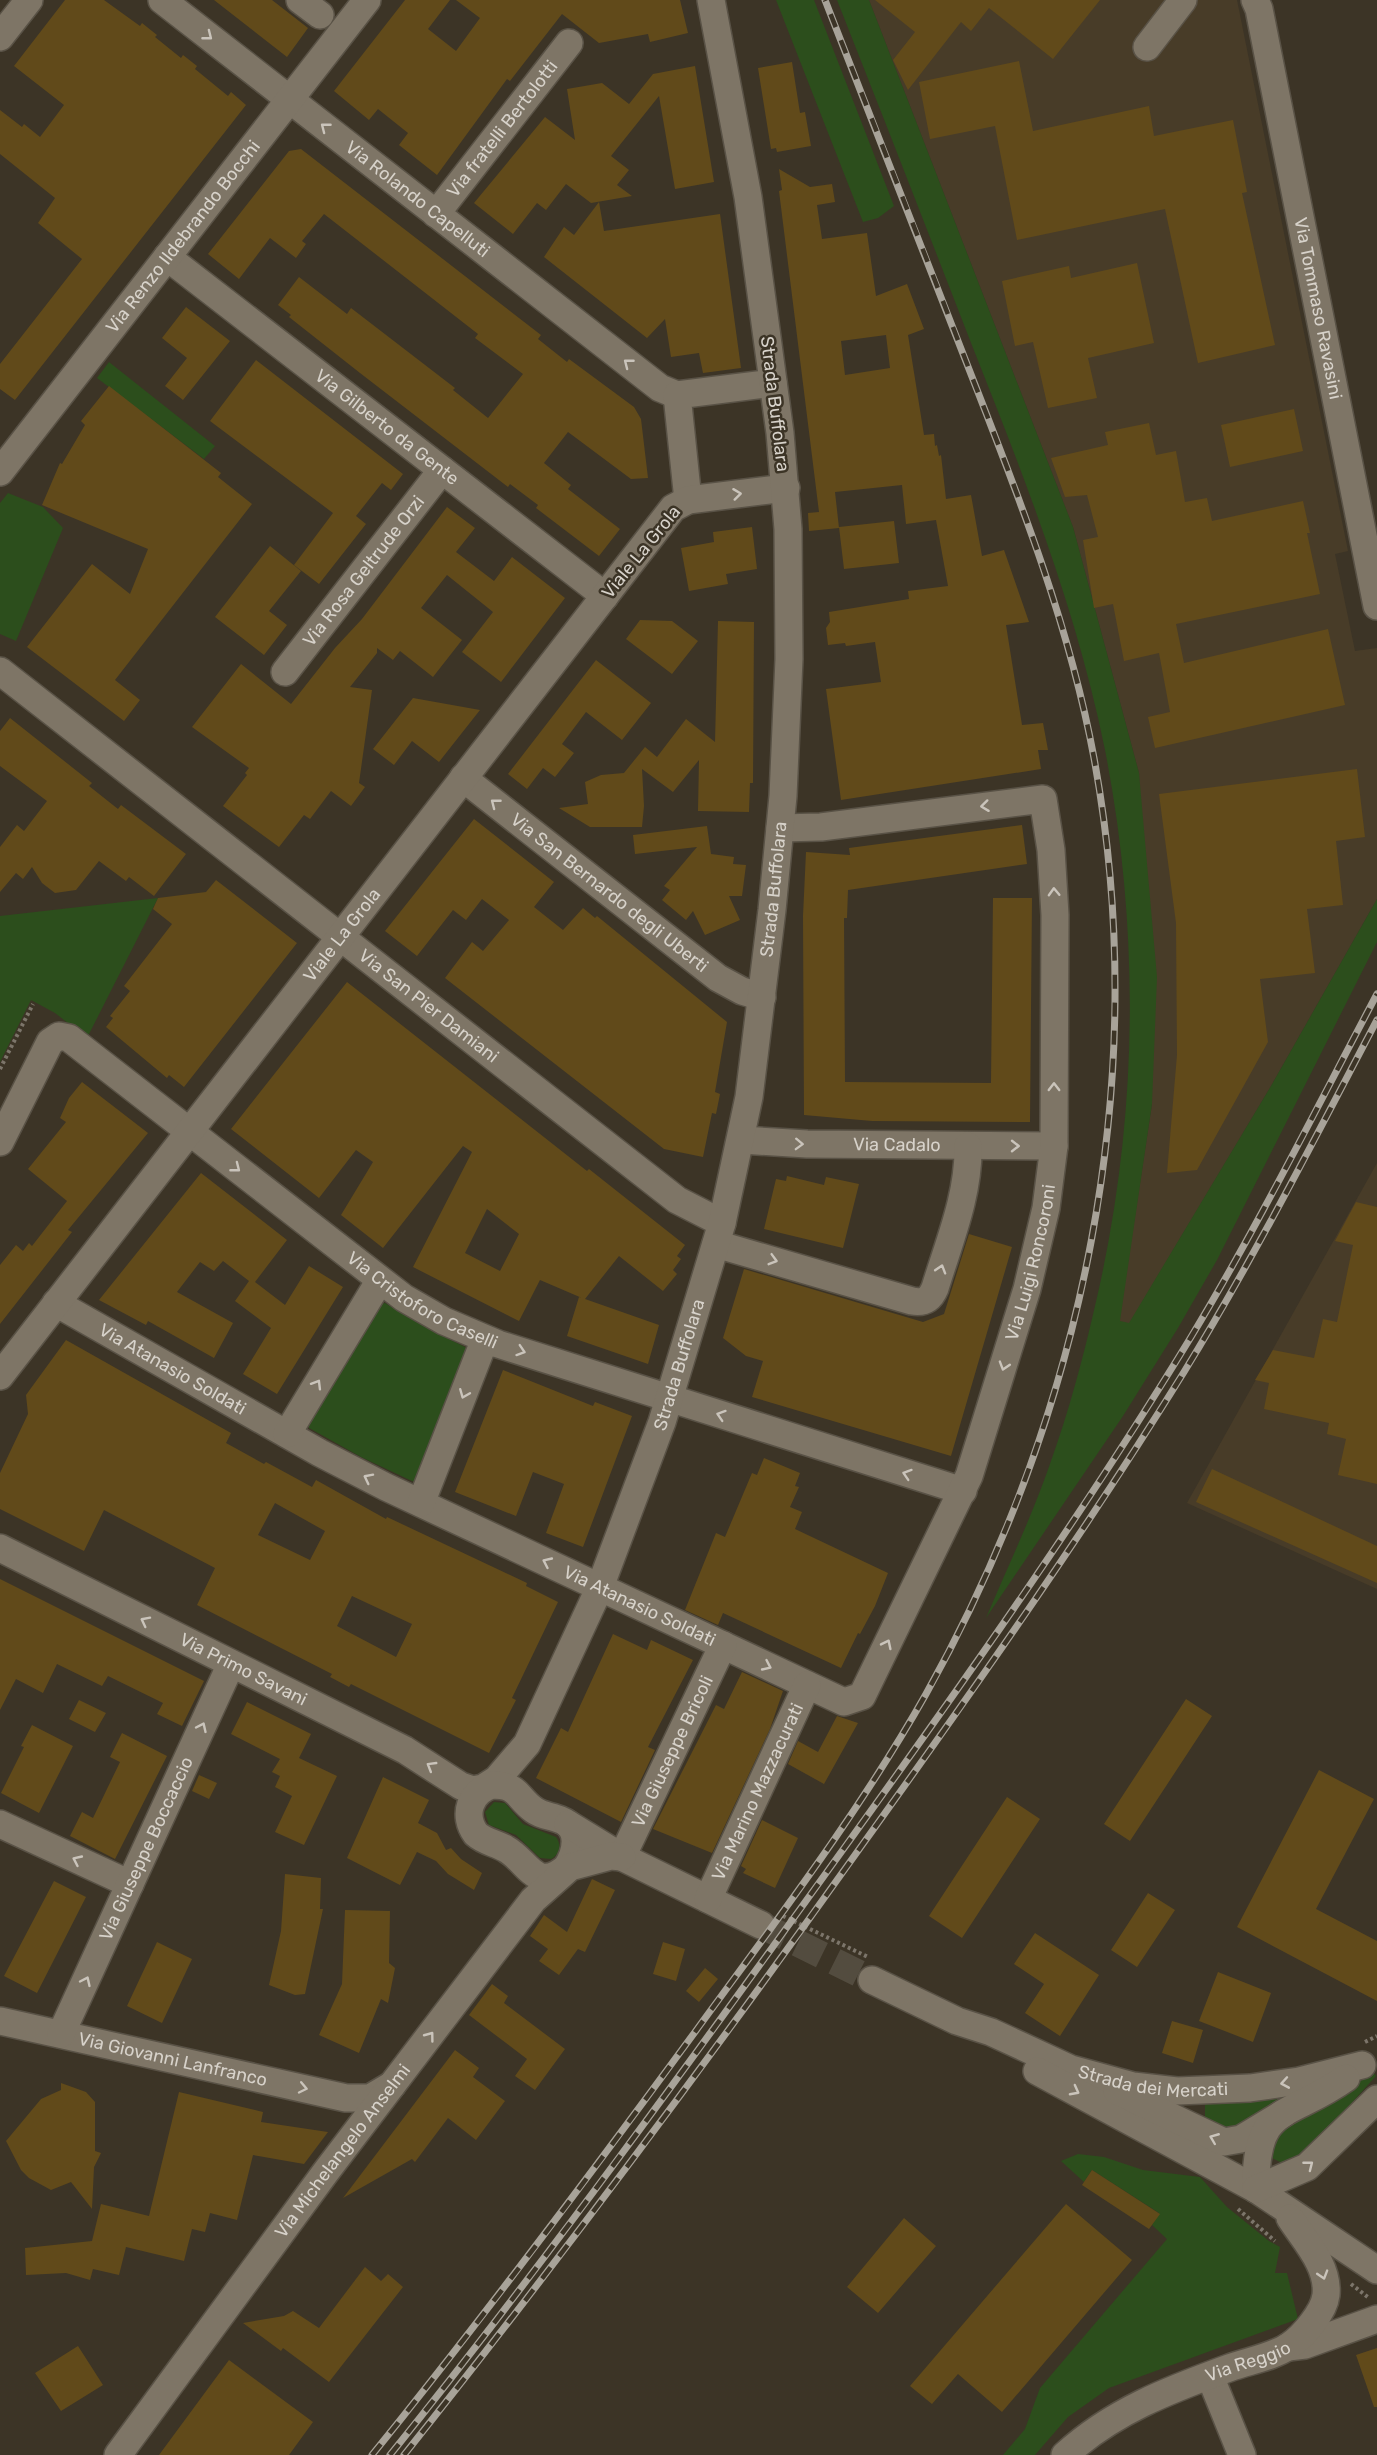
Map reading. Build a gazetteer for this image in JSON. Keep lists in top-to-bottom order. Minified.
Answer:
{"streets":{"street":["Via fratelli Bertolotti","Via Rolando Capelluti","Via Renzo Ildebrando Bocchi","Via Tommaso Ravasini","Strada Buffolara","Via Gilberto da Gente","Viale La Grola","Via Rosa Geltrude Orzi","Via San Bernardo degli Uberti","Via San Pier Damiani","Via Cadalo","Via Luigi Roncoroni","Via Cristoforo Caselli","Via Atanasio Soldati","Via Primo Savani","Via Giuseppe Bricoli","Via Marino Mazzacurati","Via Giuseppe Boccaccio","Via Giovanni Lanfranco","Strada dei Mercati","Via Michelangelo Anselmi","Via Reggio"]},"crossings":[["Via fratelli Bertolotti","Via Rolando Capelluti"],["Via Rolando Capelluti","Via Renzo Ildebrando Bocchi"],["Via Renzo Ildebrando Bocchi","Via Gilberto da Gente"],["Strada Buffolara","Via San Bernardo degli Uberti"],["Strada Buffolara","Via San Pier Damiani"],["Strada Buffolara","Via Cadalo"],["Strada Buffolara","Via Luigi Roncoroni"],["Strada Buffolara","Via Cristoforo Caselli"],["Strada Buffolara","Via Atanasio Soldati"],["Strada Buffolara","Via Primo Savani"],["Via Gilberto da Gente","Viale La Grola"],["Via Gilberto da Gente","Via Rosa Geltrude Orzi"],["Viale La Grola","Via San Bernardo degli Uberti"],["Viale La Grola","Via San Pier Damiani"],["Viale La Grola","Via Cristoforo Caselli"],["Viale La Grola","Via Atanasio Soldati"],["Via San Pier Damiani","Via Cadalo"],["Via Cadalo","Via Luigi Roncoroni"],["Via Luigi Roncoroni","Via Cristoforo Caselli"],["Via Luigi Roncoroni","Via Atanasio Soldati"],["Via Atanasio Soldati","Via Giuseppe Bricoli"],["Via Atanasio Soldati","Via Marino Mazzacurati"],["Via Primo Savani","Via Giuseppe Bricoli"],["Via Primo Savani","Via Marino Mazzacurati"],["Via Primo Savani","Via Giuseppe Boccaccio"],["Via Giuseppe Boccaccio","Via Giovanni Lanfranco"],["Via Giovanni Lanfranco","Via Michelangelo Anselmi"],["Strada dei Mercati","Via Reggio"]],"one_way":["Via San Bernardo degli Uberti","Via Cadalo","Via Primo Savani","Via Giuseppe Boccaccio","Via Giovanni Lanfranco","Via Michelangelo Anselmi"]}
